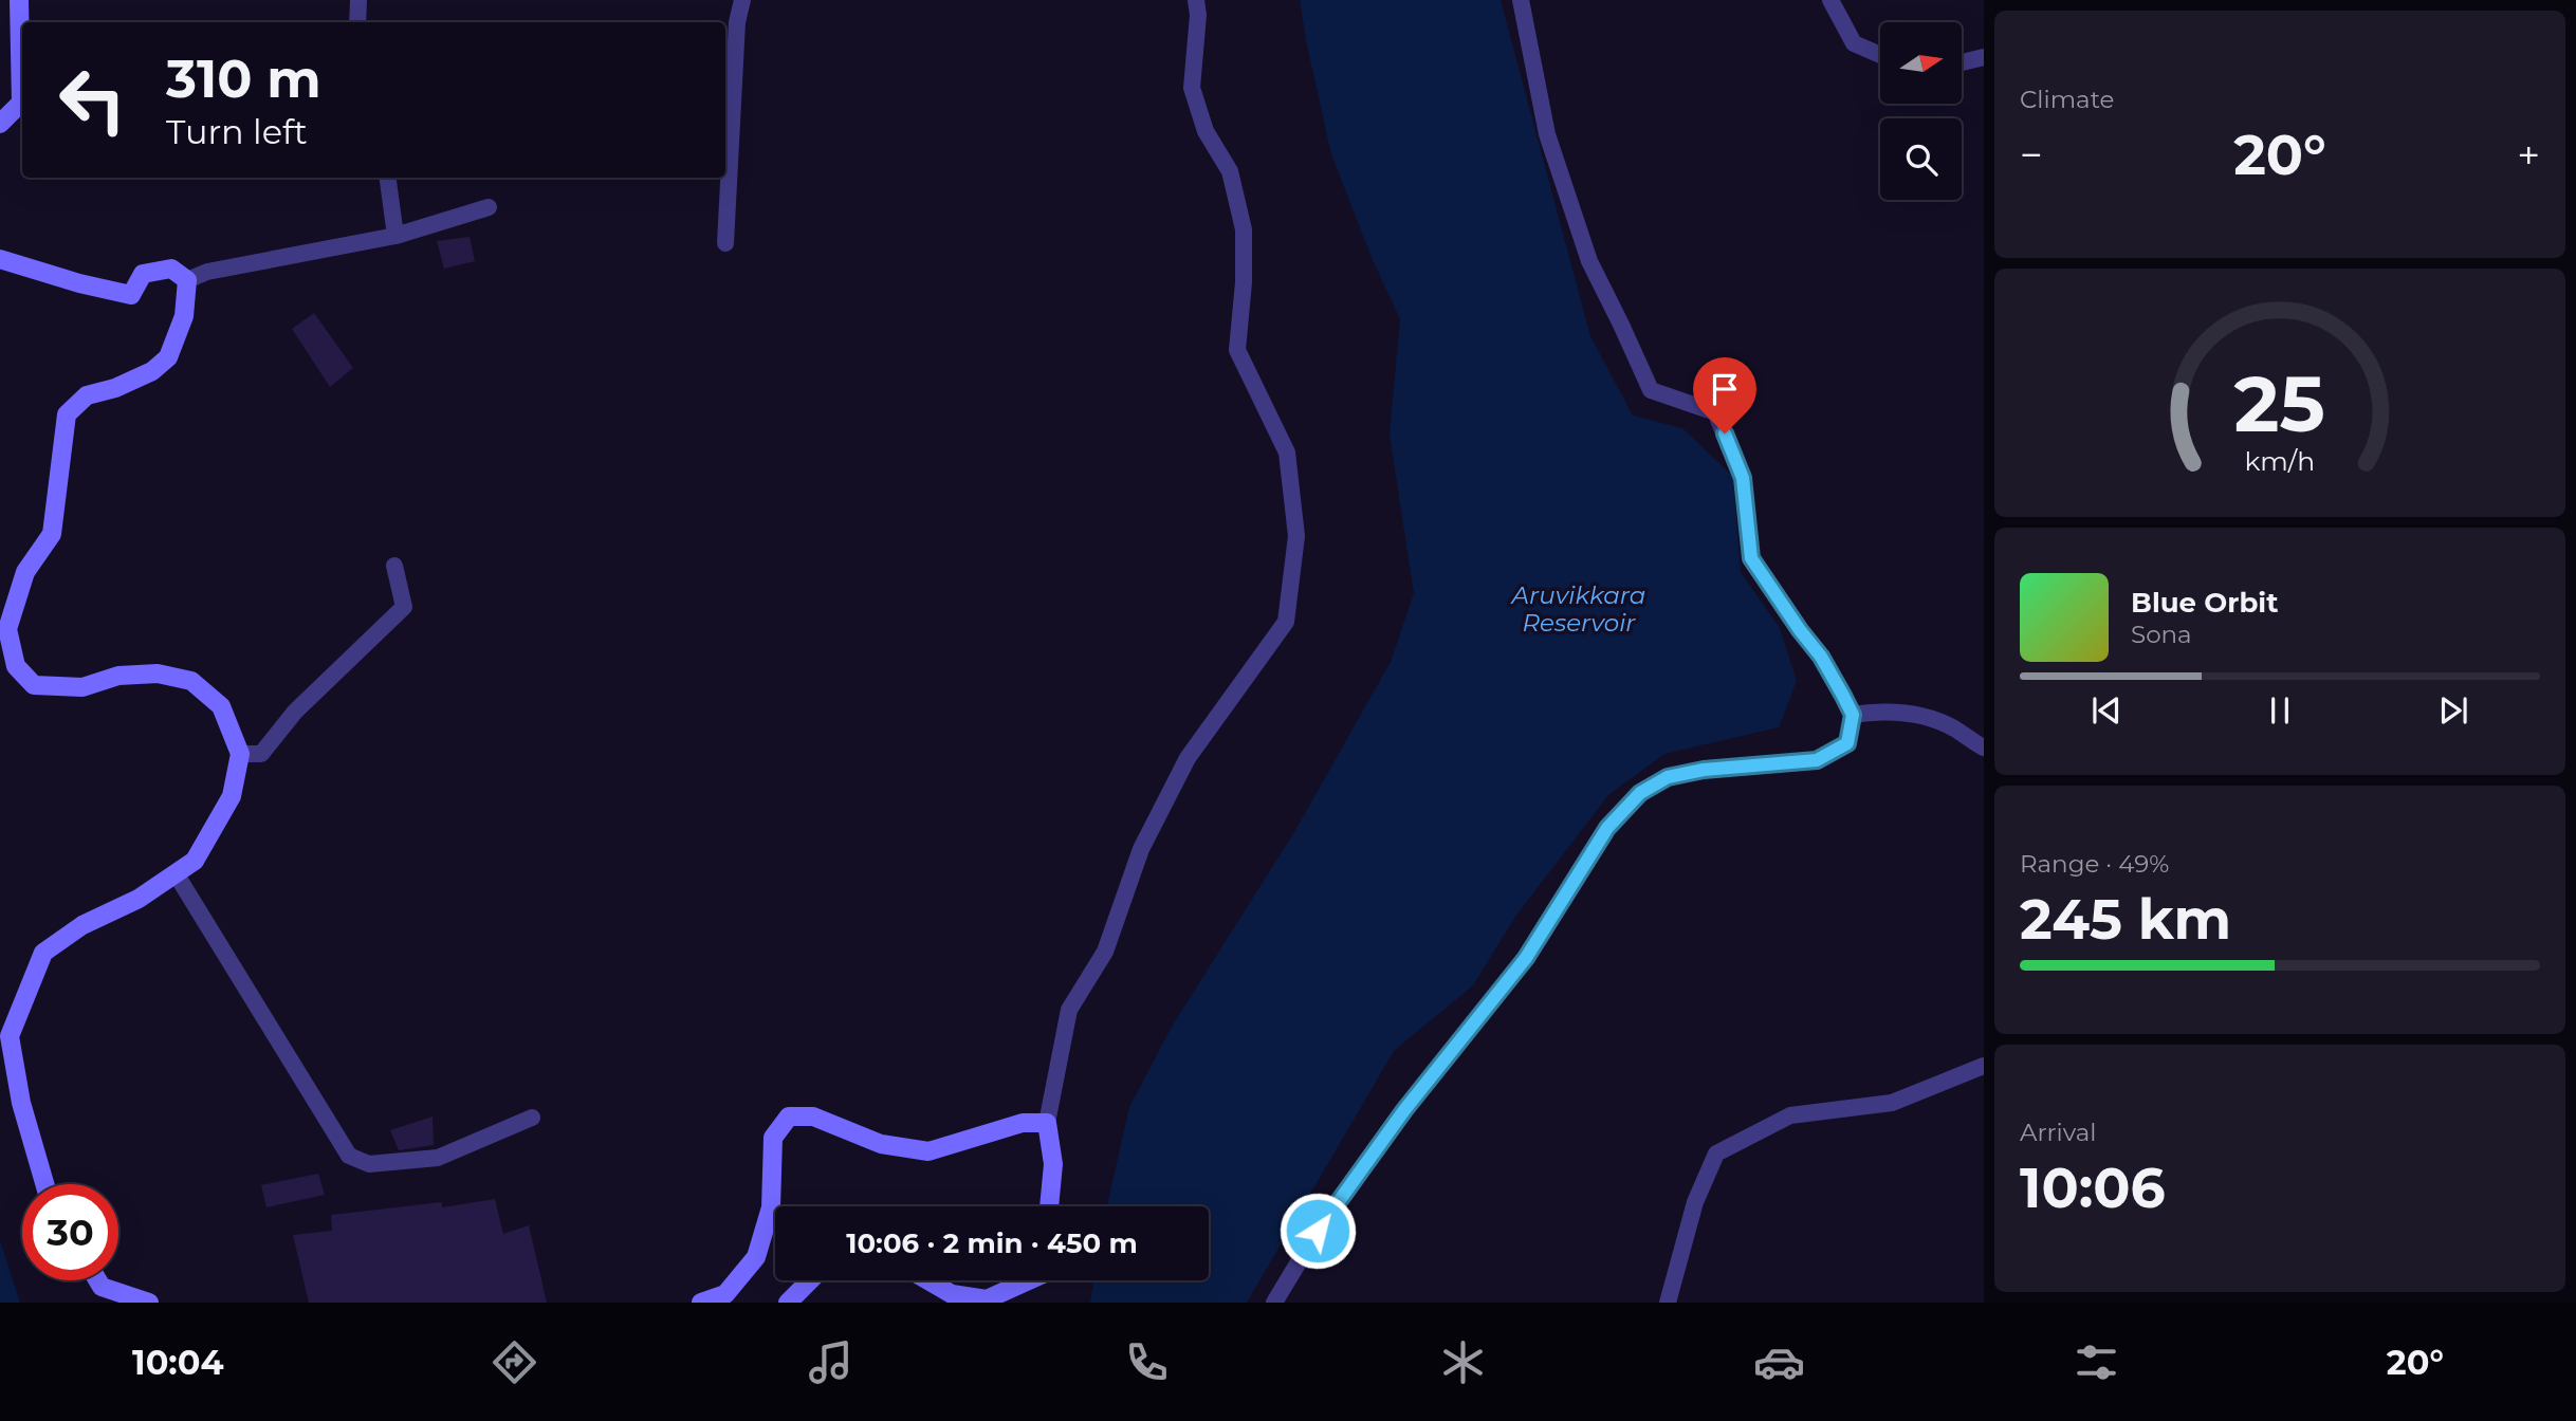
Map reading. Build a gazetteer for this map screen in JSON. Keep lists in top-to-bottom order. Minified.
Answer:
{"water":["Aruvikkara Reservoir"],"north":"right","page":{"tile":["Climate",["Range · 49%","245 km"],["Arrival","10:06"]],"turn":["310 m","Turn left"],"heat":["−","20°","+"],"song":["Blue Orbit","Sona"],"limit":"30","trip":"10:06 · 2 min · 450 m","tabs":["10:04","20°"],"gauge":["25","km/h"]}}
